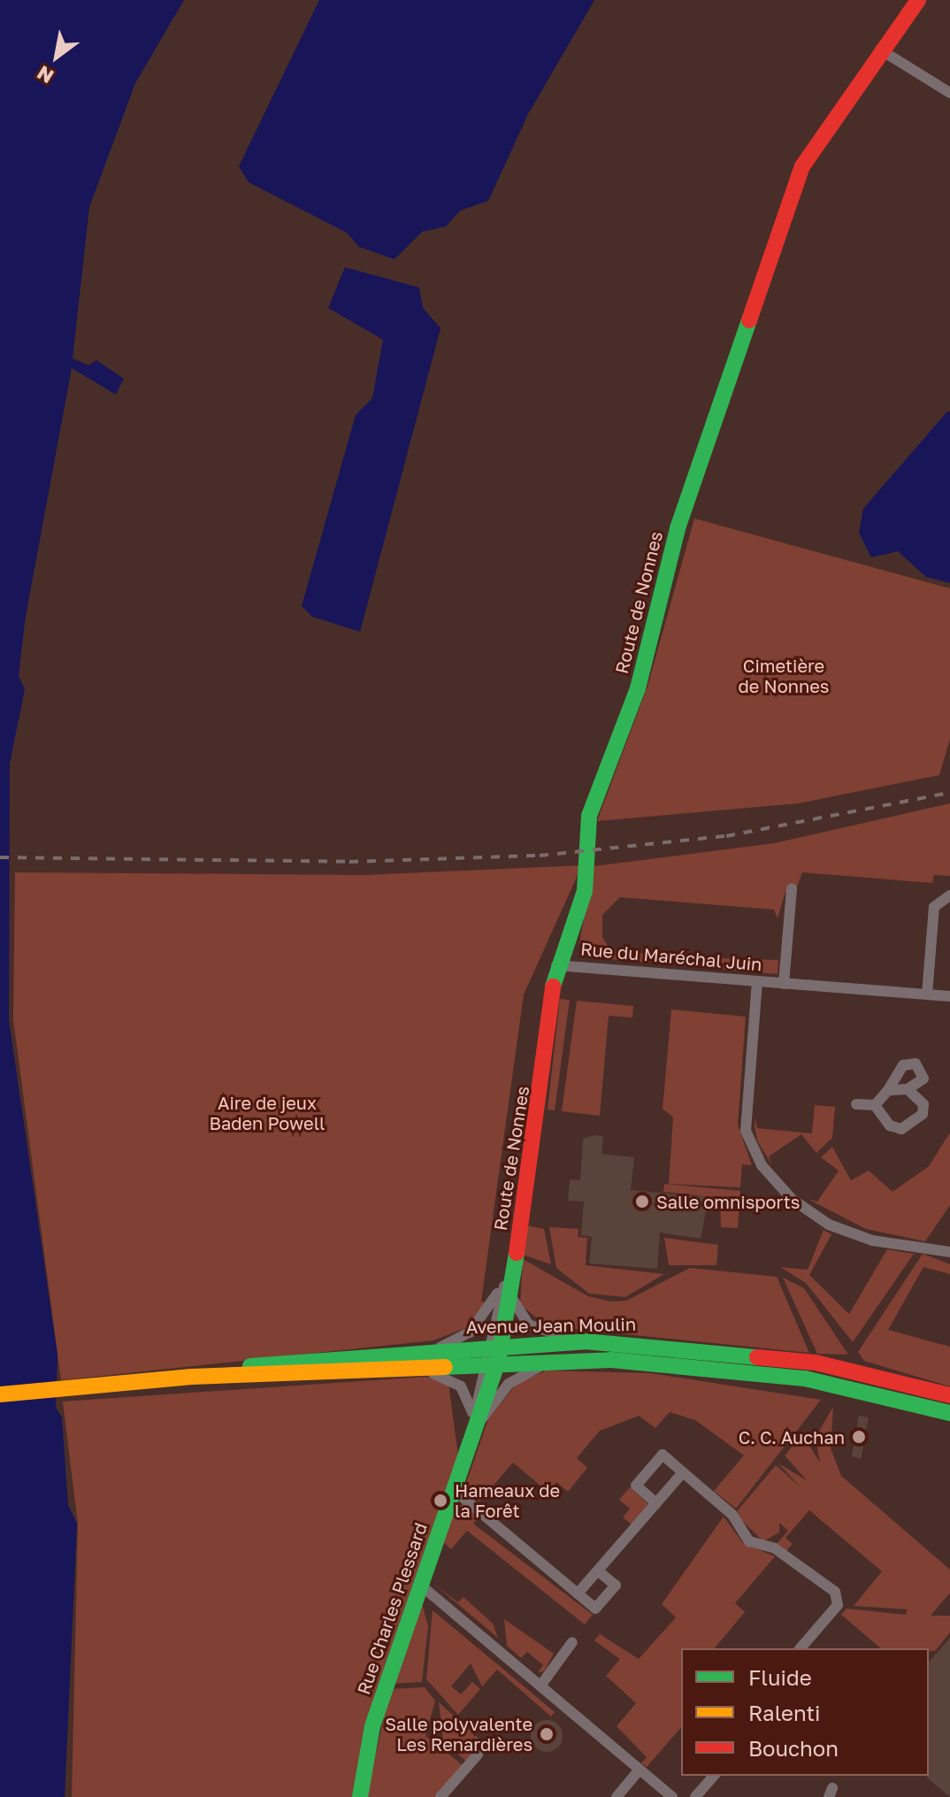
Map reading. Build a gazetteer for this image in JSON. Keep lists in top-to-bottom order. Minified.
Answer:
{"streets":{"street":["Route de Nonnes","Rue du Maréchal Juin","Avenue Jean Moulin","Rue Charles Plessard"]},"crossings":[["Route de Nonnes","Rue du Maréchal Juin"],["Route de Nonnes","Avenue Jean Moulin"],["Route de Nonnes","Rue Charles Plessard"],["Avenue Jean Moulin","Rue Charles Plessard"]],"parks":["Cimetière de Nonnes","Aire de jeux Baden Powell"],"places":["Salle omnisports","C. C. Auchan","Hameaux de la Forêt","Salle polyvalente Les Renardières"],"legend":["Fluide","Ralenti","Bouchon"],"north":"bottom left"}
